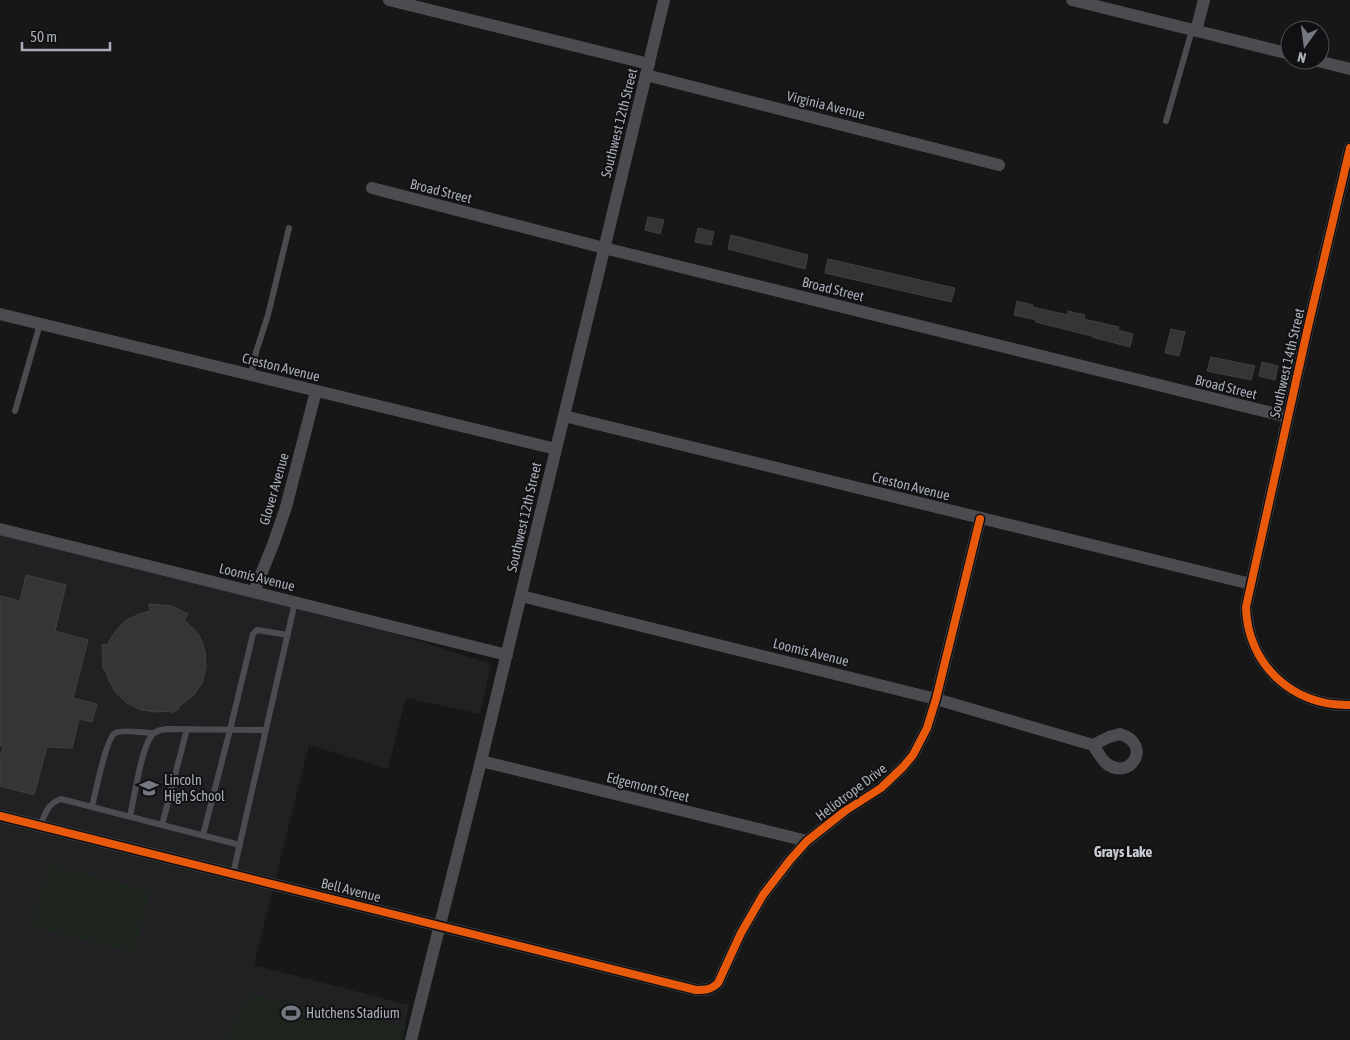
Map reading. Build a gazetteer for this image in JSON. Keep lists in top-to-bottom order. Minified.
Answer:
{"streets":{"street":["Virginia Avenue","Southwest 12th Street","Broad Street","Southwest 14th Street","Creston Avenue","Glover Avenue","Loomis Avenue","Edgemont Street","Heliotrope Drive","Bell Avenue"]},"crossings":[["Virginia Avenue","Southwest 12th Street"],["Southwest 12th Street","Broad Street"],["Southwest 12th Street","Creston Avenue"],["Southwest 12th Street","Loomis Avenue"],["Southwest 12th Street","Edgemont Street"],["Southwest 12th Street","Bell Avenue"],["Broad Street","Southwest 14th Street"],["Southwest 14th Street","Creston Avenue"],["Creston Avenue","Glover Avenue"],["Creston Avenue","Heliotrope Drive"],["Glover Avenue","Loomis Avenue"],["Loomis Avenue","Heliotrope Drive"],["Edgemont Street","Heliotrope Drive"],["Heliotrope Drive","Bell Avenue"]],"districts":["Grays Lake"],"places":{"school or university":["Lincoln High School"],"sports":["Hutchens Stadium"]},"scale_bar":"50 m","north":"bottom"}
